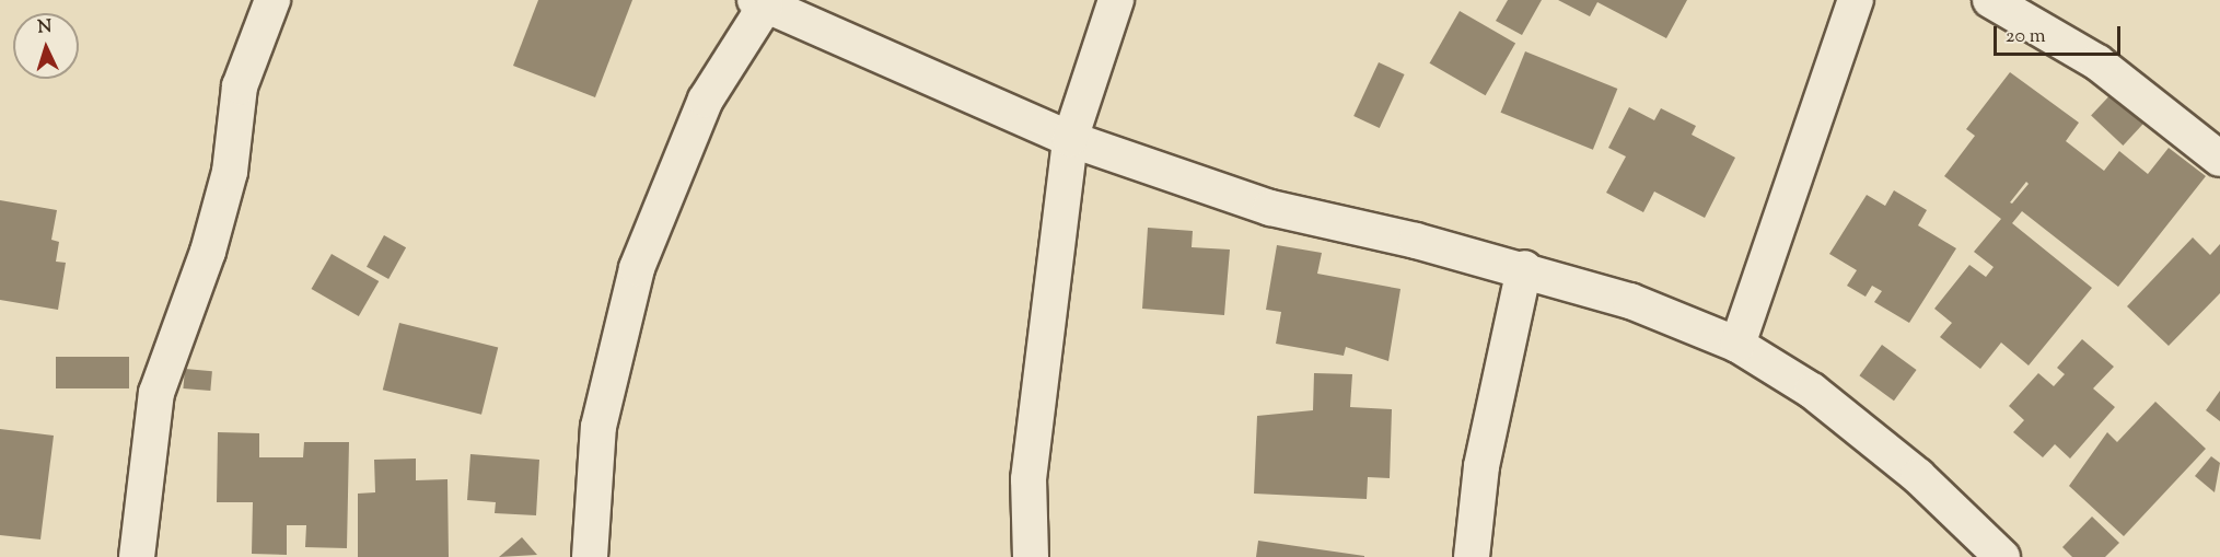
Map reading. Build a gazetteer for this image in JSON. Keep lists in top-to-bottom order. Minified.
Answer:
{"scale_bar":"20 m","north":"top"}
